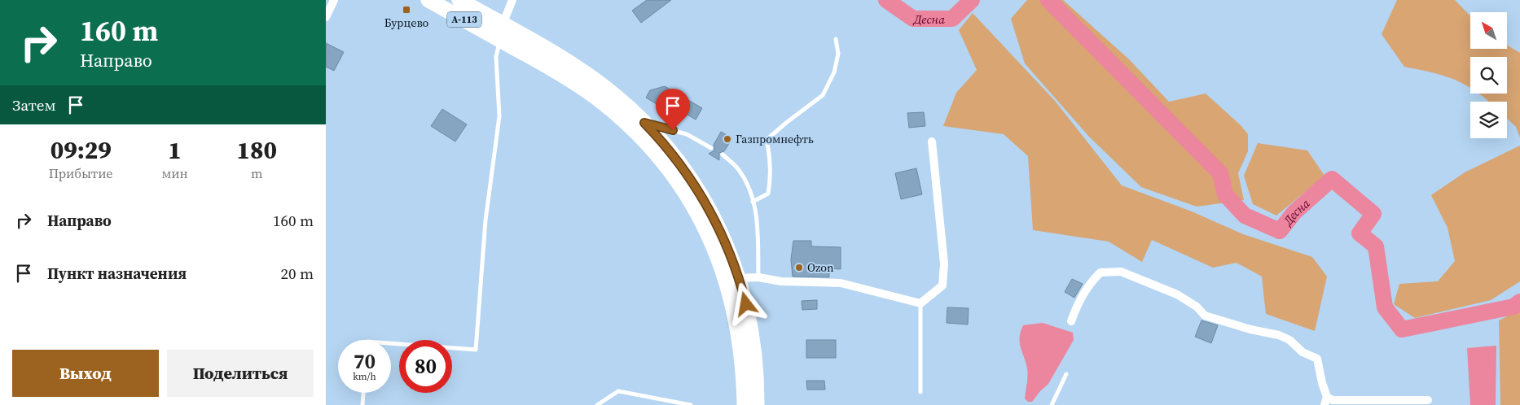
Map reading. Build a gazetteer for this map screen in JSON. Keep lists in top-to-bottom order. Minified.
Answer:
{"streets":{"highway":["А-113"]},"water":["Десна"],"places":{"transit":["Бурцево"],"other":["Газпромнефть","Ozon"]},"north":"top left","page":{"turn":["160 m","Направо"],"then":"Затем","eta":["09:29","Прибытие","1","мин","180","m"],"list":[{"name":"Направо","value":"160 m"},{"name":"Пункт назначения","value":"20 m"}],"speed":"70 km/h","limit":"80","buttons":["Выход","Поделиться"]}}
